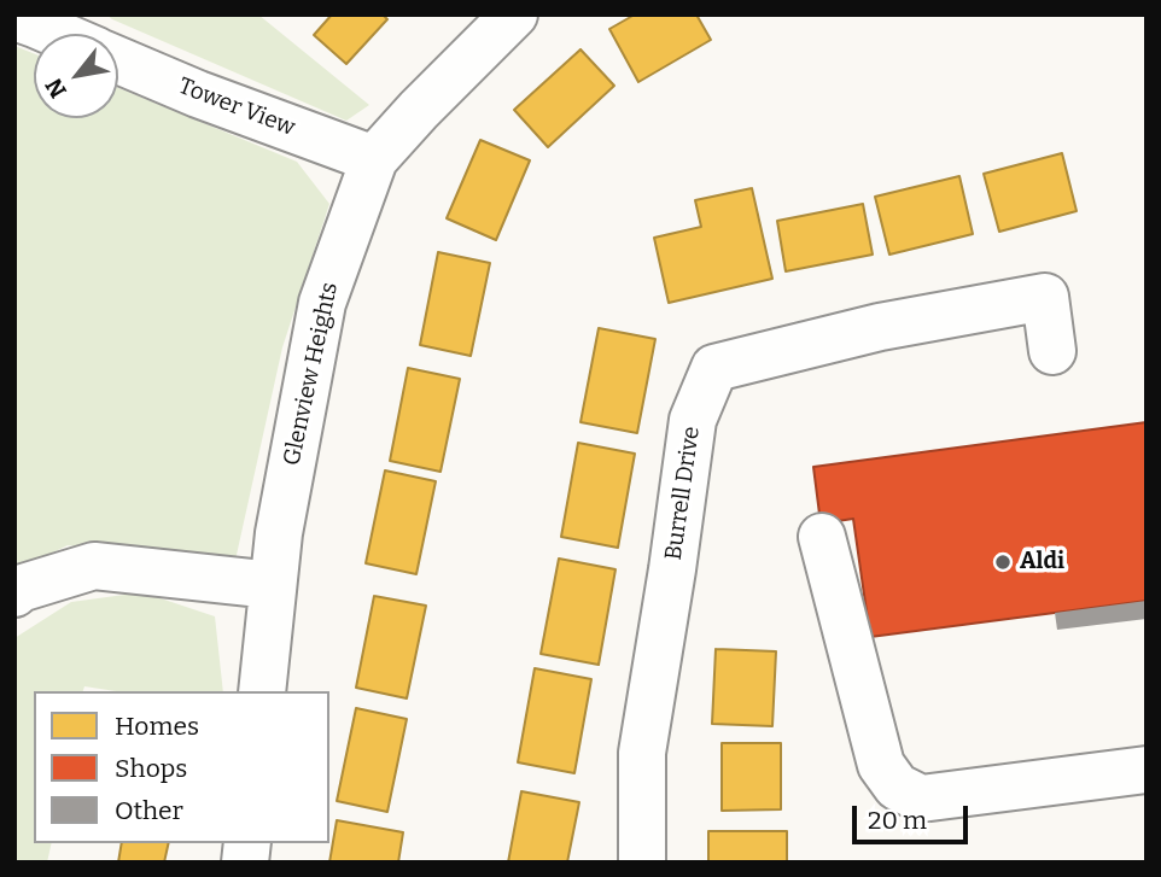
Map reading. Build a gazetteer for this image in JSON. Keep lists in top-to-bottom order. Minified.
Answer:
{"streets":{"street":["Tower View","Glenview Heights","Burrell Drive"]},"crossings":[["Tower View","Glenview Heights"]],"places":["Aldi"],"legend":["Homes","Shops","Other"],"scale_bar":"20 m","north":"bottom left"}
